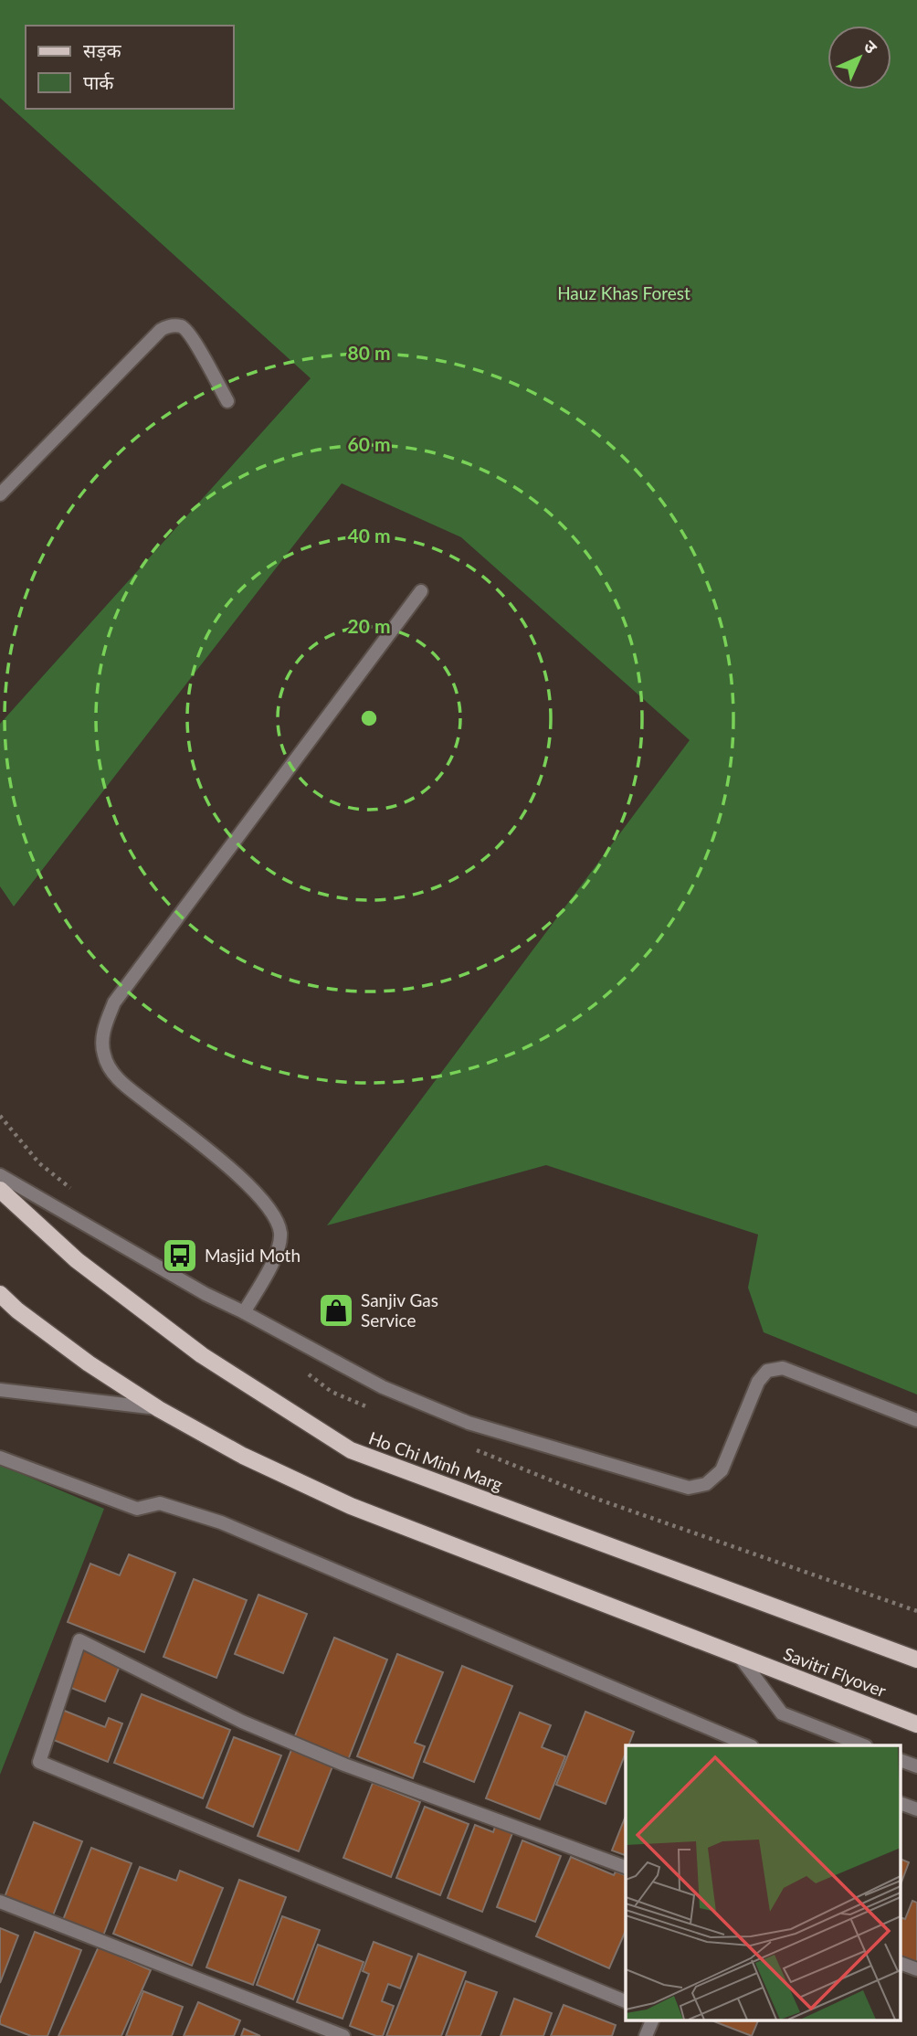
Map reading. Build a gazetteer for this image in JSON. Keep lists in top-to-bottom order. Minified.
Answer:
{"streets":{"main road":["Ho Chi Minh Marg","Savitri Flyover"]},"parks":["Hauz Khas Forest"],"places":{"bus stop":["Masjid Moth"],"shop":["Sanjiv Gas Service"]},"legend":["सड़क","पार्क"],"north":"top right","rings":["80 m","60 m","40 m","20 m"]}
